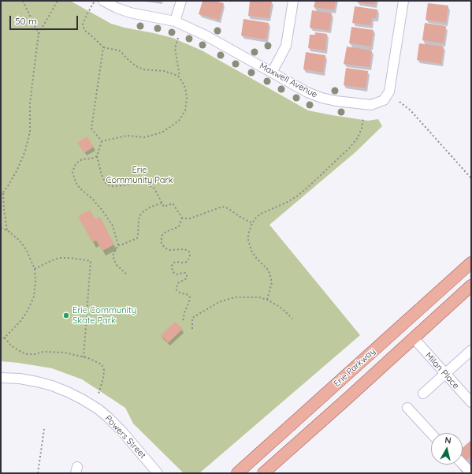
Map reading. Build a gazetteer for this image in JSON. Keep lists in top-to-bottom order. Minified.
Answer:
{"streets":{"main road":["Erie Parkway"],"street":["Maxwell Avenue","Milan Place","Powers Street"]},"crossings":[["Erie Parkway","Milan Place"]],"parks":["Erie Community Park"],"places":["Erie Community Skate Park"],"scale_bar":"50 m","north":"top"}
